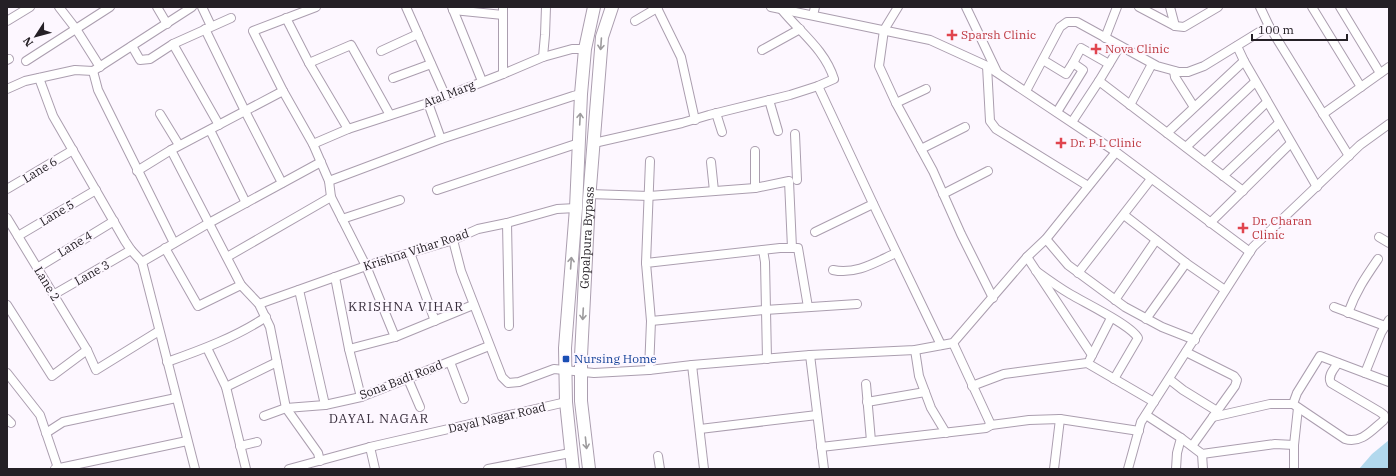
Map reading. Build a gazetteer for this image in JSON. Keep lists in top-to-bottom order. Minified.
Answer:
{"streets":{"main road":["Gopalpura Bypass"],"street":["Atal Marg","Lane 6","Lane 5","Lane 4","Krishna Vihar Road","Lane 3","Lane 2","Sona Badi Road","Dayal Nagar Road"]},"crossings":[["Atal Marg","Gopalpura Bypass"],["Lane 5","Lane 2"],["Gopalpura Bypass","Krishna Vihar Road"],["Gopalpura Bypass","Dayal Nagar Road"],["Lane 4","Lane 2"],["Lane 3","Lane 2"]],"districts":["KRISHNA VIHAR","DAYAL NAGAR"],"places":{"health":["Sparsh Clinic","Nova Clinic","Dr. P L Clinic","Dr. Charan Clinic"],"transit":["Nursing Home"]},"scale_bar":"100 m","north":"bottom left"}
